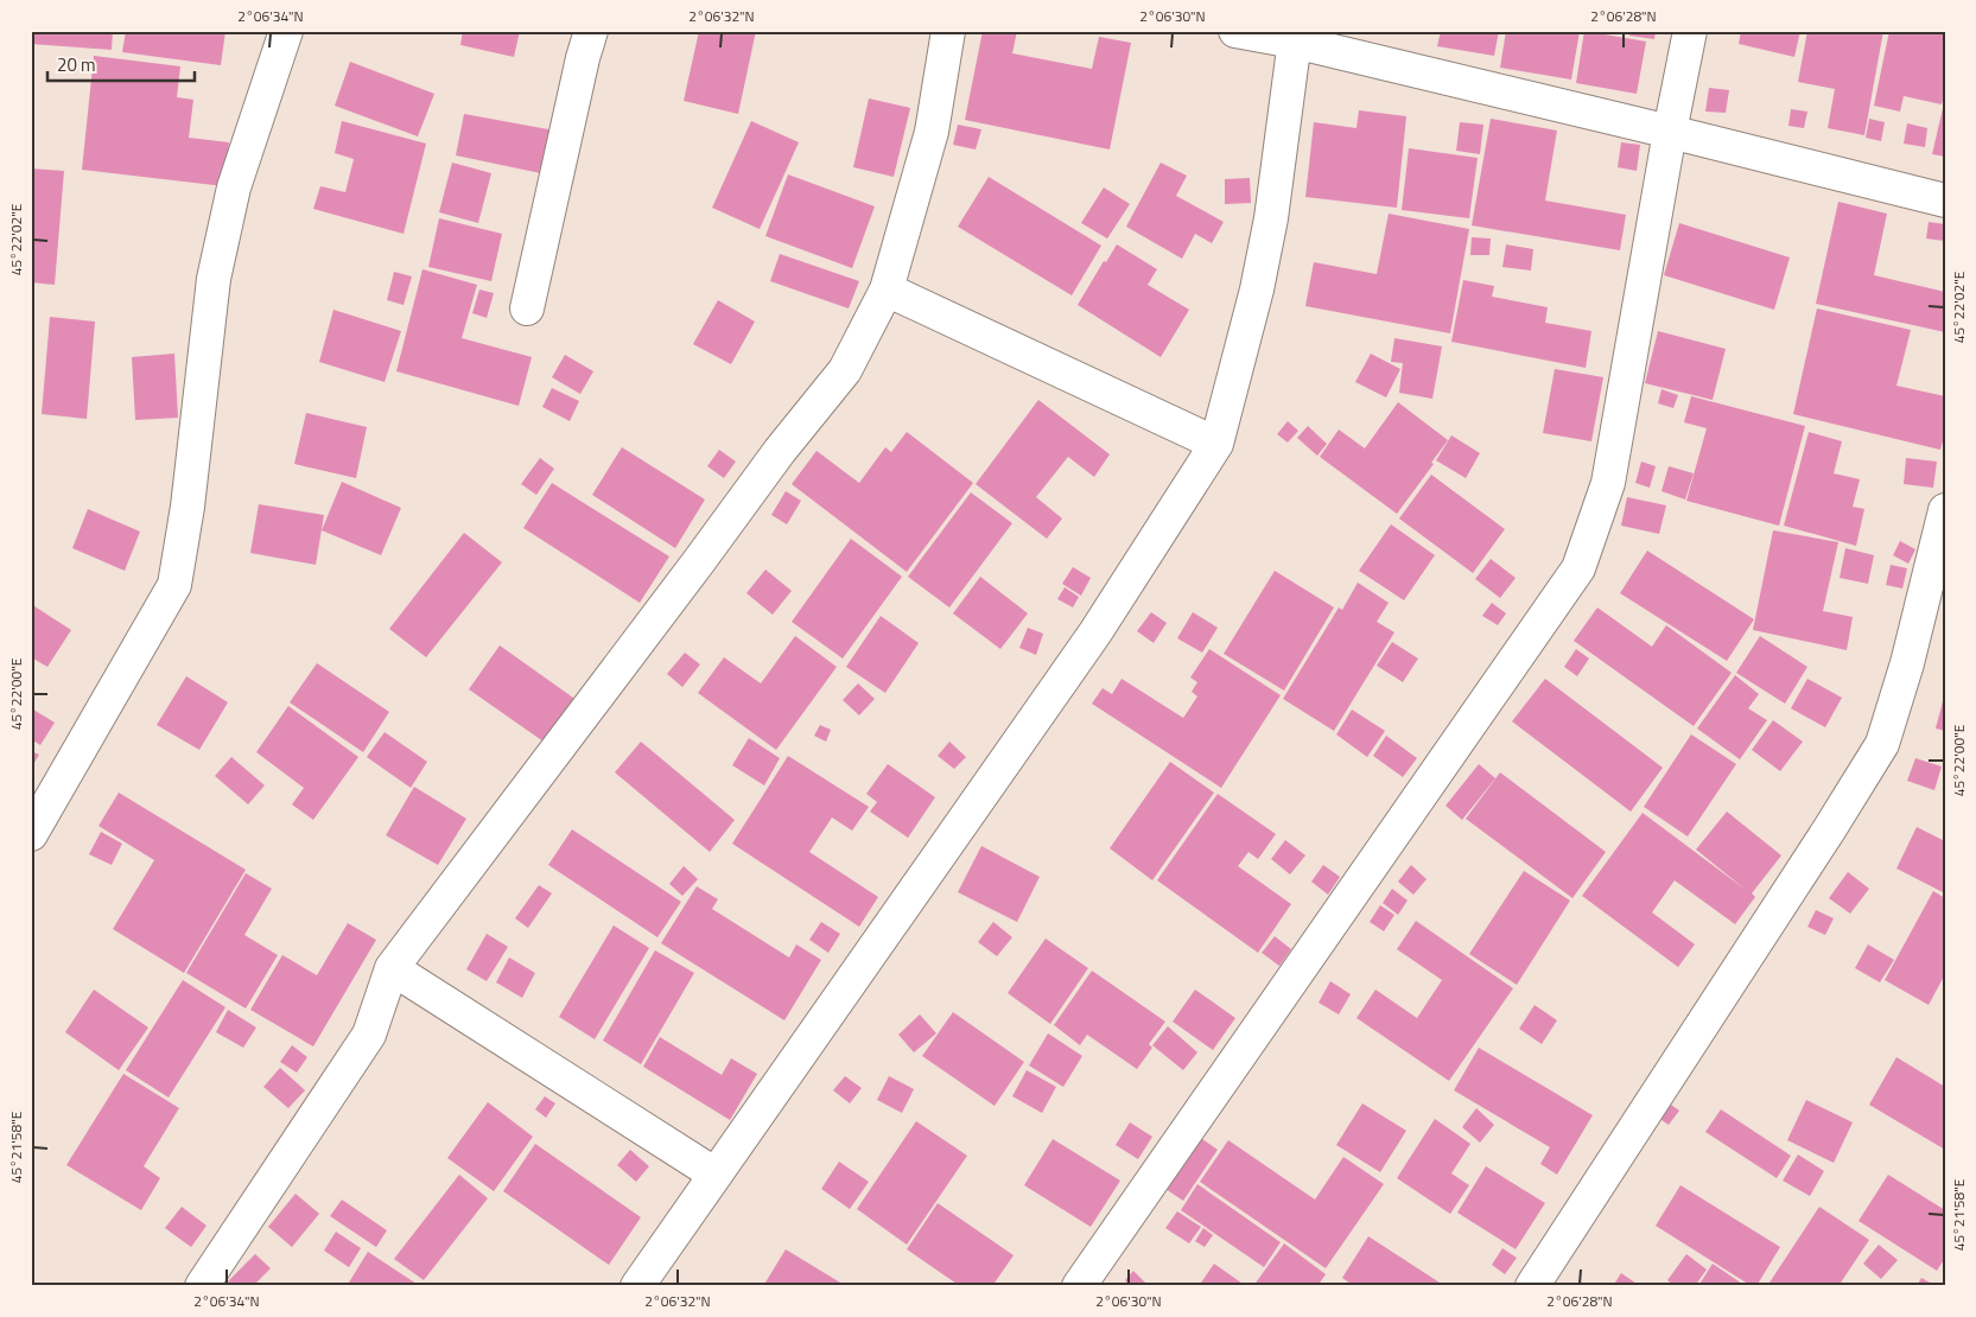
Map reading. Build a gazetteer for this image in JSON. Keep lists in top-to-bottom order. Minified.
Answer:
{"scale_bar":"20 m","coordinates":["2°06'34\"N","2°06'32\"N","2°06'30\"N","2°06'28\"N","45°22'02\"E","45°22'00\"E","45°21'58\"E"]}
